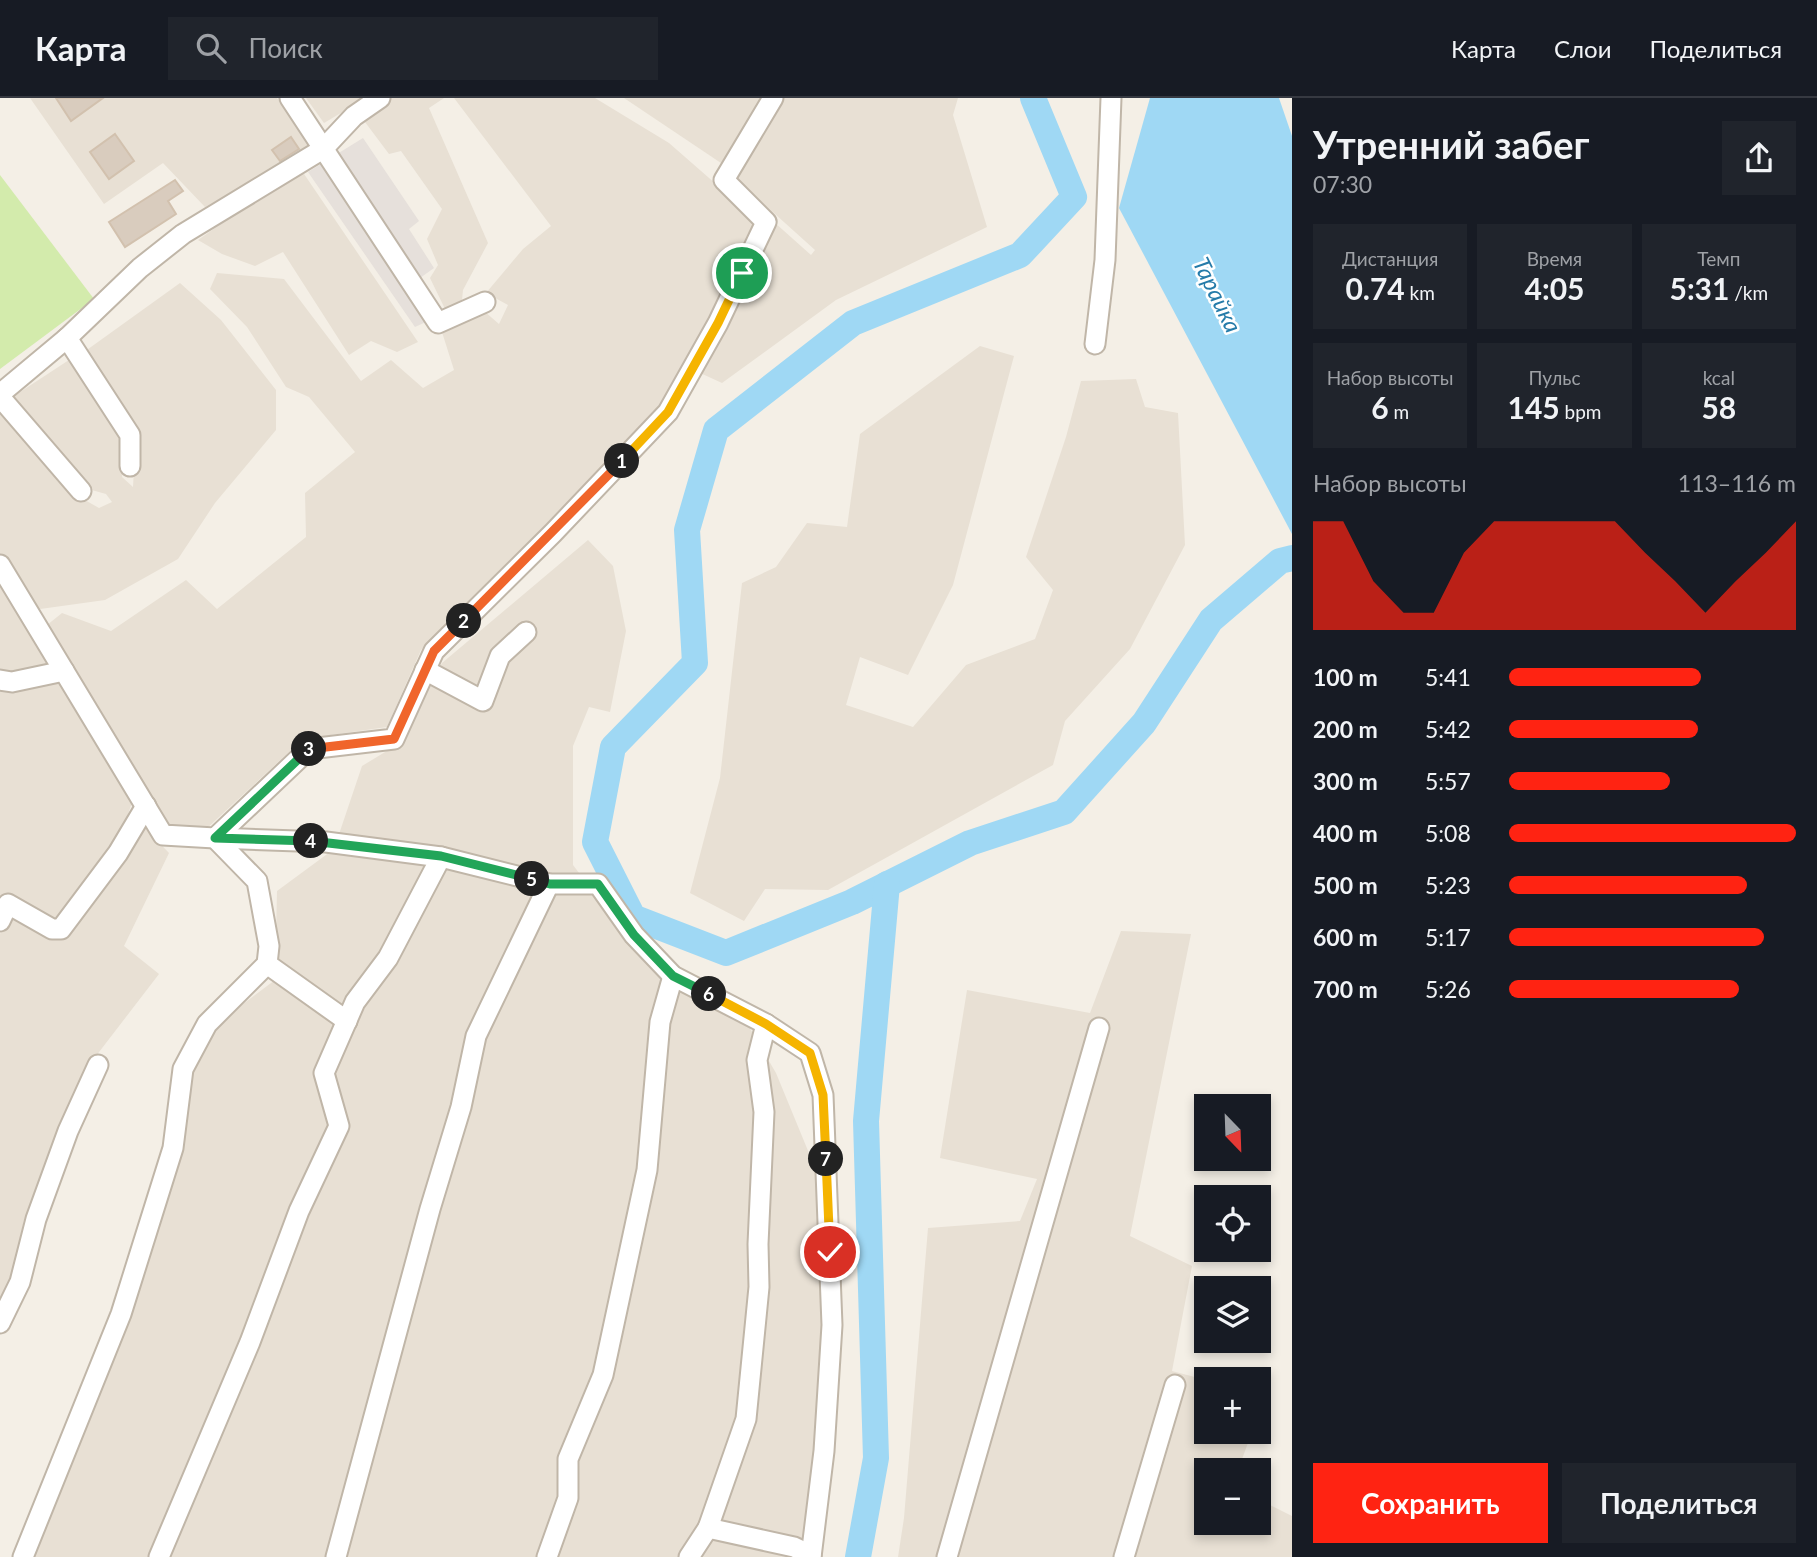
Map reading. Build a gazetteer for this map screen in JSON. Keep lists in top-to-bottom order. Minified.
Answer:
{"water":["Тарайка"],"north":"bottom right","page":{"header":"Карта","search":"Поиск","nav":["Карта","Слои","Поделиться"],"heading":["Утренний забег","07:30"],"stats":[["Дистанция","0.74 km"],["Время","4:05"],["Темп","5:31 /km"],["Набор высоты","6 m"],["Пульс","145 bpm"],["kcal","58"]],"pins":["1","2","3","4","5","6","7"],"chart":["Набор высоты","113–116 m"],"list":[{"name":"100 m","note":"5:41"},{"name":"200 m","note":"5:42"},{"name":"300 m","note":"5:57"},{"name":"400 m","note":"5:08"},{"name":"500 m","note":"5:23"},{"name":"600 m","note":"5:17"},{"name":"700 m","note":"5:26"}],"map_buttons":["+","−"],"buttons":["Сохранить","Поделиться"]}}
